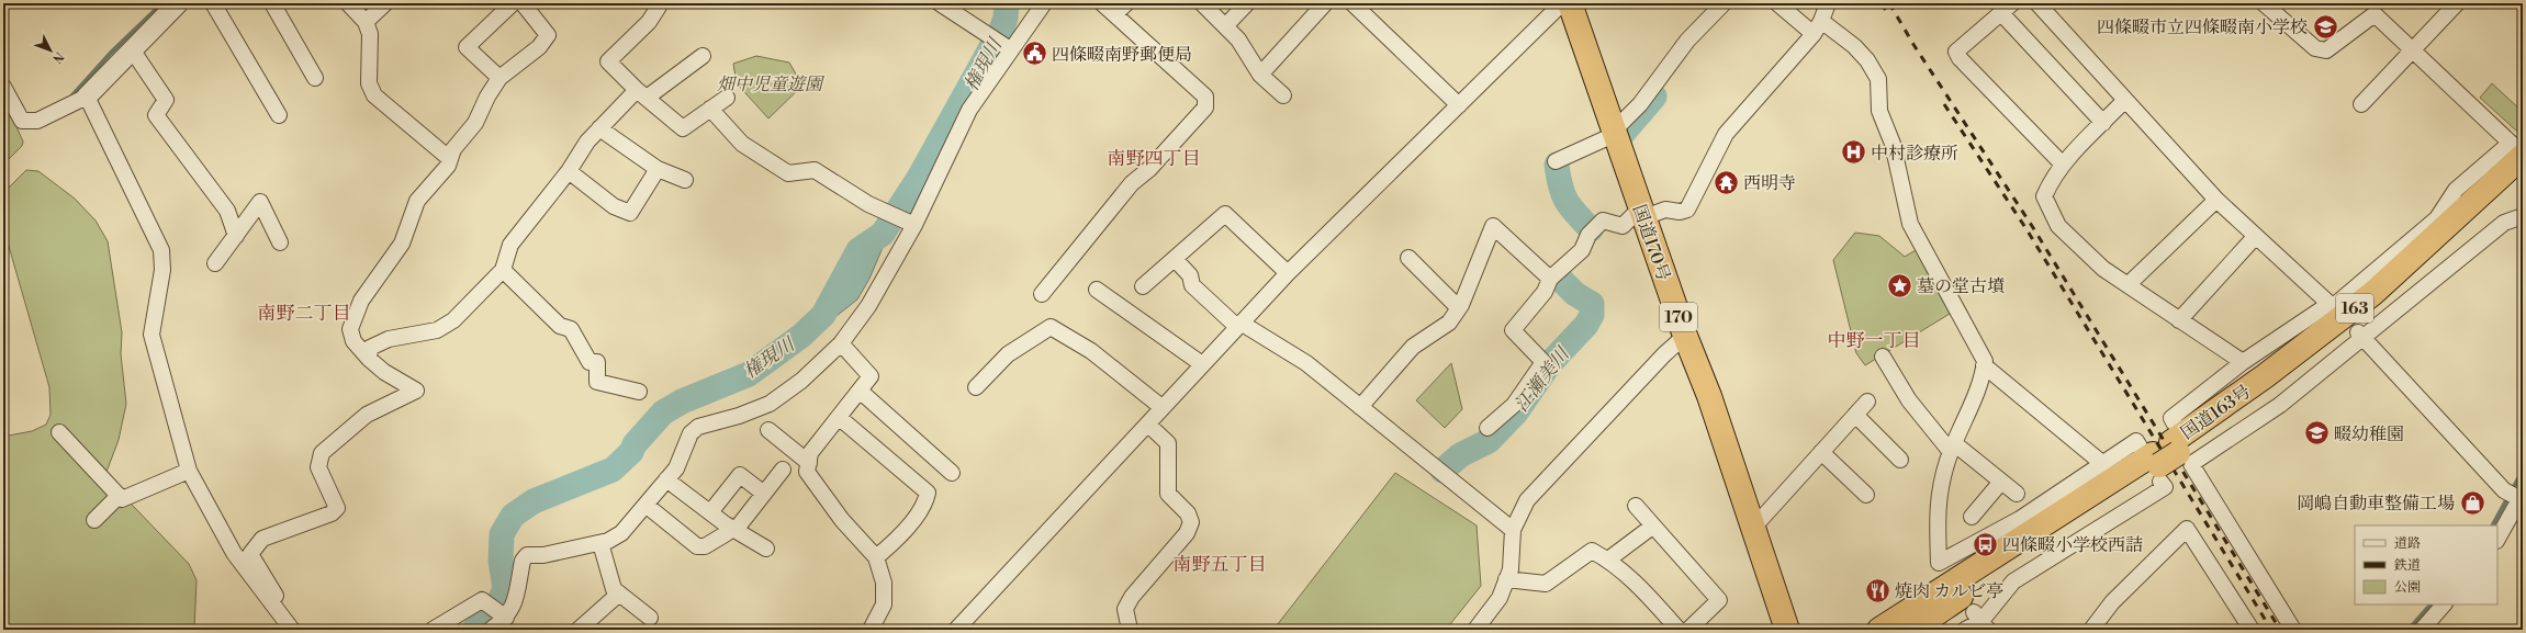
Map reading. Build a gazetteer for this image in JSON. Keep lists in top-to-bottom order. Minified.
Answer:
{"streets":{"highway":["国道170号","163","170","国道163号"]},"districts":["南野四丁目","南野二丁目","中野一丁目","南野五丁目"],"water":["権現川","江瀬美川"],"parks":["畑中児童遊園"],"places":{"school or university":["四條畷市立四條畷南小学校","畷幼稚園"],"public building":["四條畷南野郵便局"],"hospital":["中村診療所"],"temple":["西明寺"],"place":["墓の堂古墳"],"shop":["岡嶋自動車整備工場"],"bus stop":["四條畷小学校西詰"],"restaurant":["焼肉 カルビ亭"]},"legend":["道路","鉄道","公園"],"north":"bottom right"}
